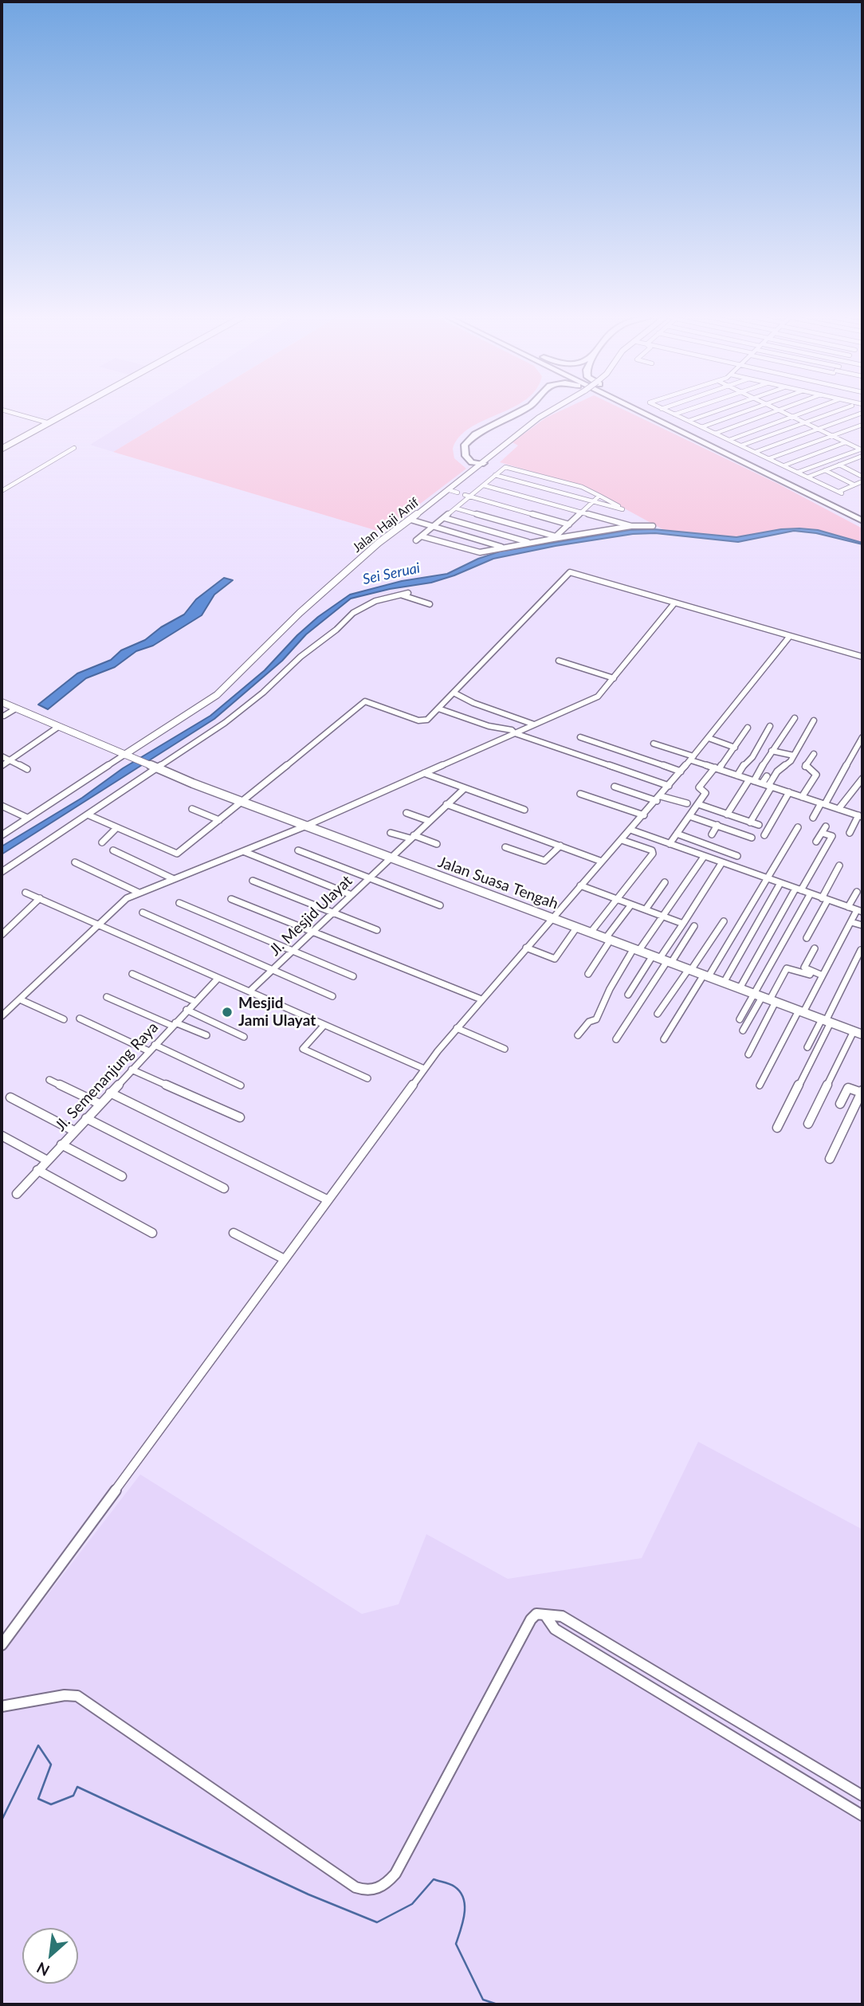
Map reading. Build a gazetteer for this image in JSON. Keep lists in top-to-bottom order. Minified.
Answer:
{"streets":{"main road":["Jalan Haji Anif","Jalan Suasa Tengah"],"street":["Jl. Mesjid Ulayat","Jl. Semenanjung Raya"]},"crossings":[["Jalan Haji Anif","Jalan Suasa Tengah"],["Jalan Suasa Tengah","Jl. Mesjid Ulayat"]],"water":["Sei Seruai"],"places":["Mesjid Jami Ulayat"],"north":"bottom left"}
